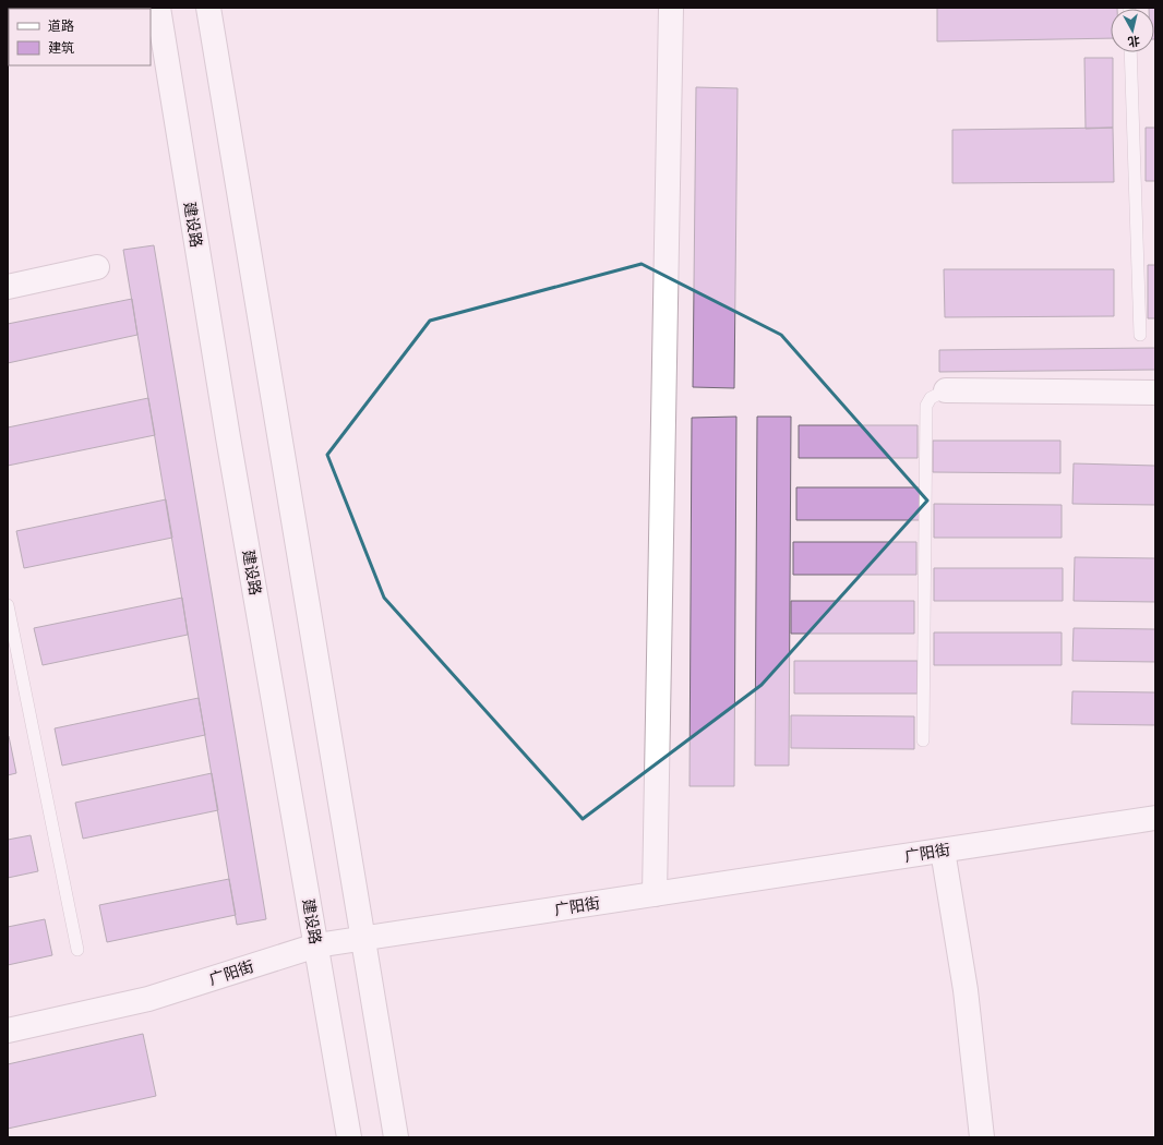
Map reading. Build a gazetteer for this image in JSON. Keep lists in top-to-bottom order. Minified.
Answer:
{"streets":{"street":["建设路","广阳街"]},"crossings":[["建设路","广阳街"]],"legend":["道路","建筑"],"north":"bottom"}
